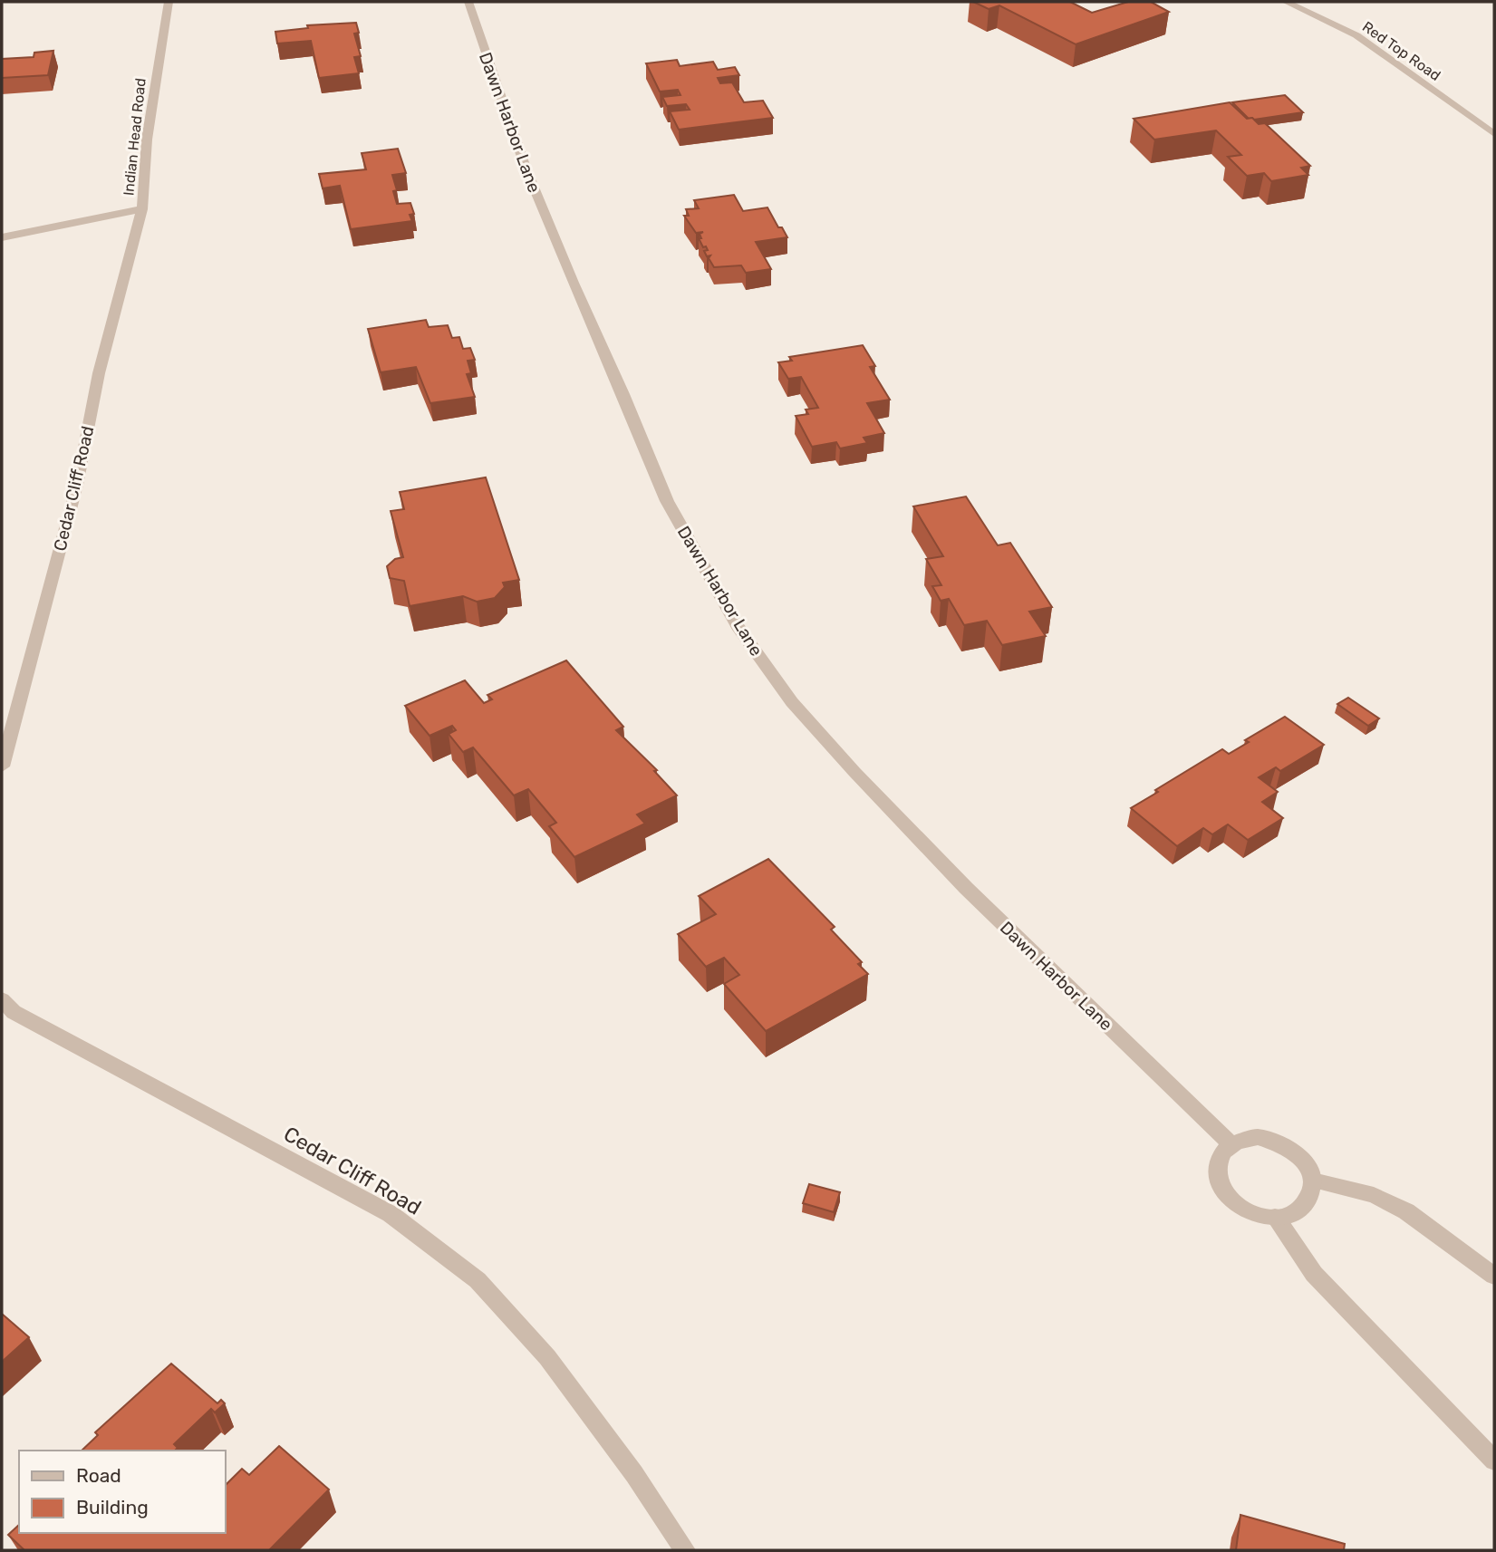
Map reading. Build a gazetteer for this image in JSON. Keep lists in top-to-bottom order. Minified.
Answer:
{"streets":{"street":["Red Top Road","Dawn Harbor Lane","Indian Head Road","Cedar Cliff Road"]},"crossings":[["Indian Head Road","Cedar Cliff Road"]],"legend":["Road","Building"]}
